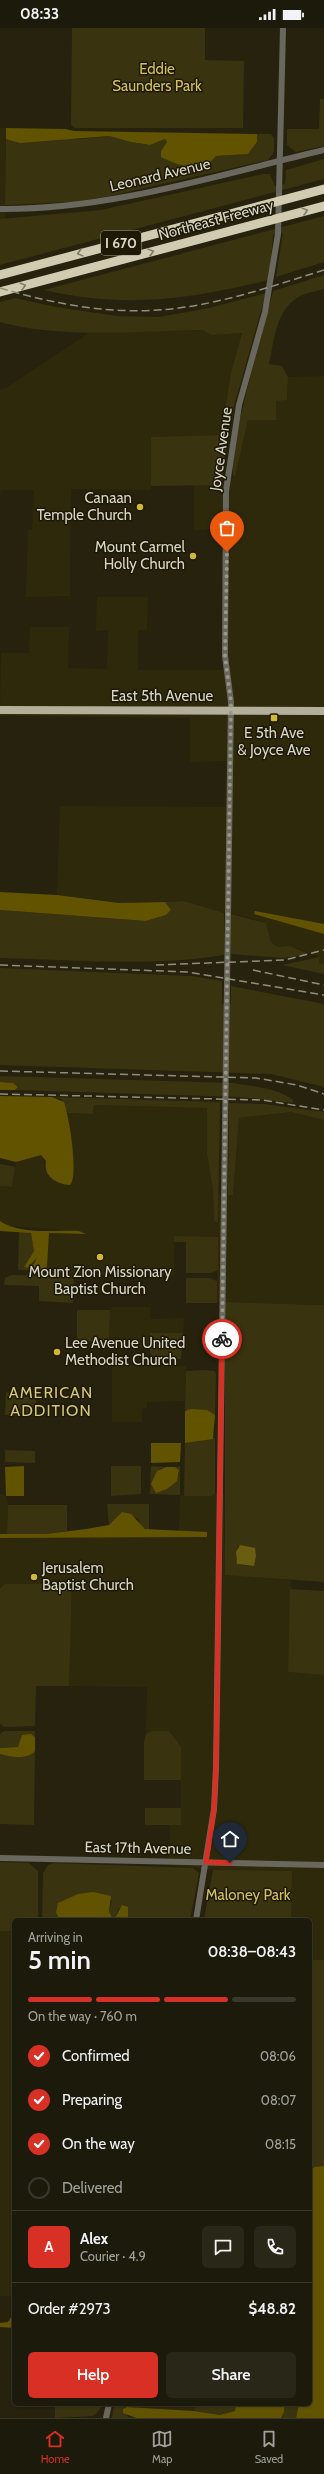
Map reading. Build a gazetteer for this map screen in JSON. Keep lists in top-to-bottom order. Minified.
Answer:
{"streets":{"highway":["Northeast Freeway","I 670"],"main road":["East 5th Avenue"],"street":["Leonard Avenue","Joyce Avenue","East 17th Avenue"]},"crossings":[["Leonard Avenue","Joyce Avenue"],["Joyce Avenue","East 5th Avenue"],["Joyce Avenue","East 17th Avenue"]],"districts":["AMERICAN ADDITION"],"parks":["Eddie Saunders Park","Maloney Park"],"places":{"other":["Canaan Temple Church","Mount Carmel Holly Church","Mount Zion Missionary Baptist Church","Lee Avenue United Methodist Church","Jerusalem Baptist Church"],"transit":["E 5th Ave & Joyce Ave"]},"page":{"status":"08:33","heading":["5 min","Arriving in","08:38–08:43"],"panel":["Alex","Courier · 4.9","Order #2973","$48.82"],"bar":"On the way · 760 m","list":[["Confirmed","08:06"],["Preparing","08:07"],["On the way","08:15"],"Delivered"],"round":"A","buttons":["Help","Share"],"tabs":["Home","Map","Saved"]}}
